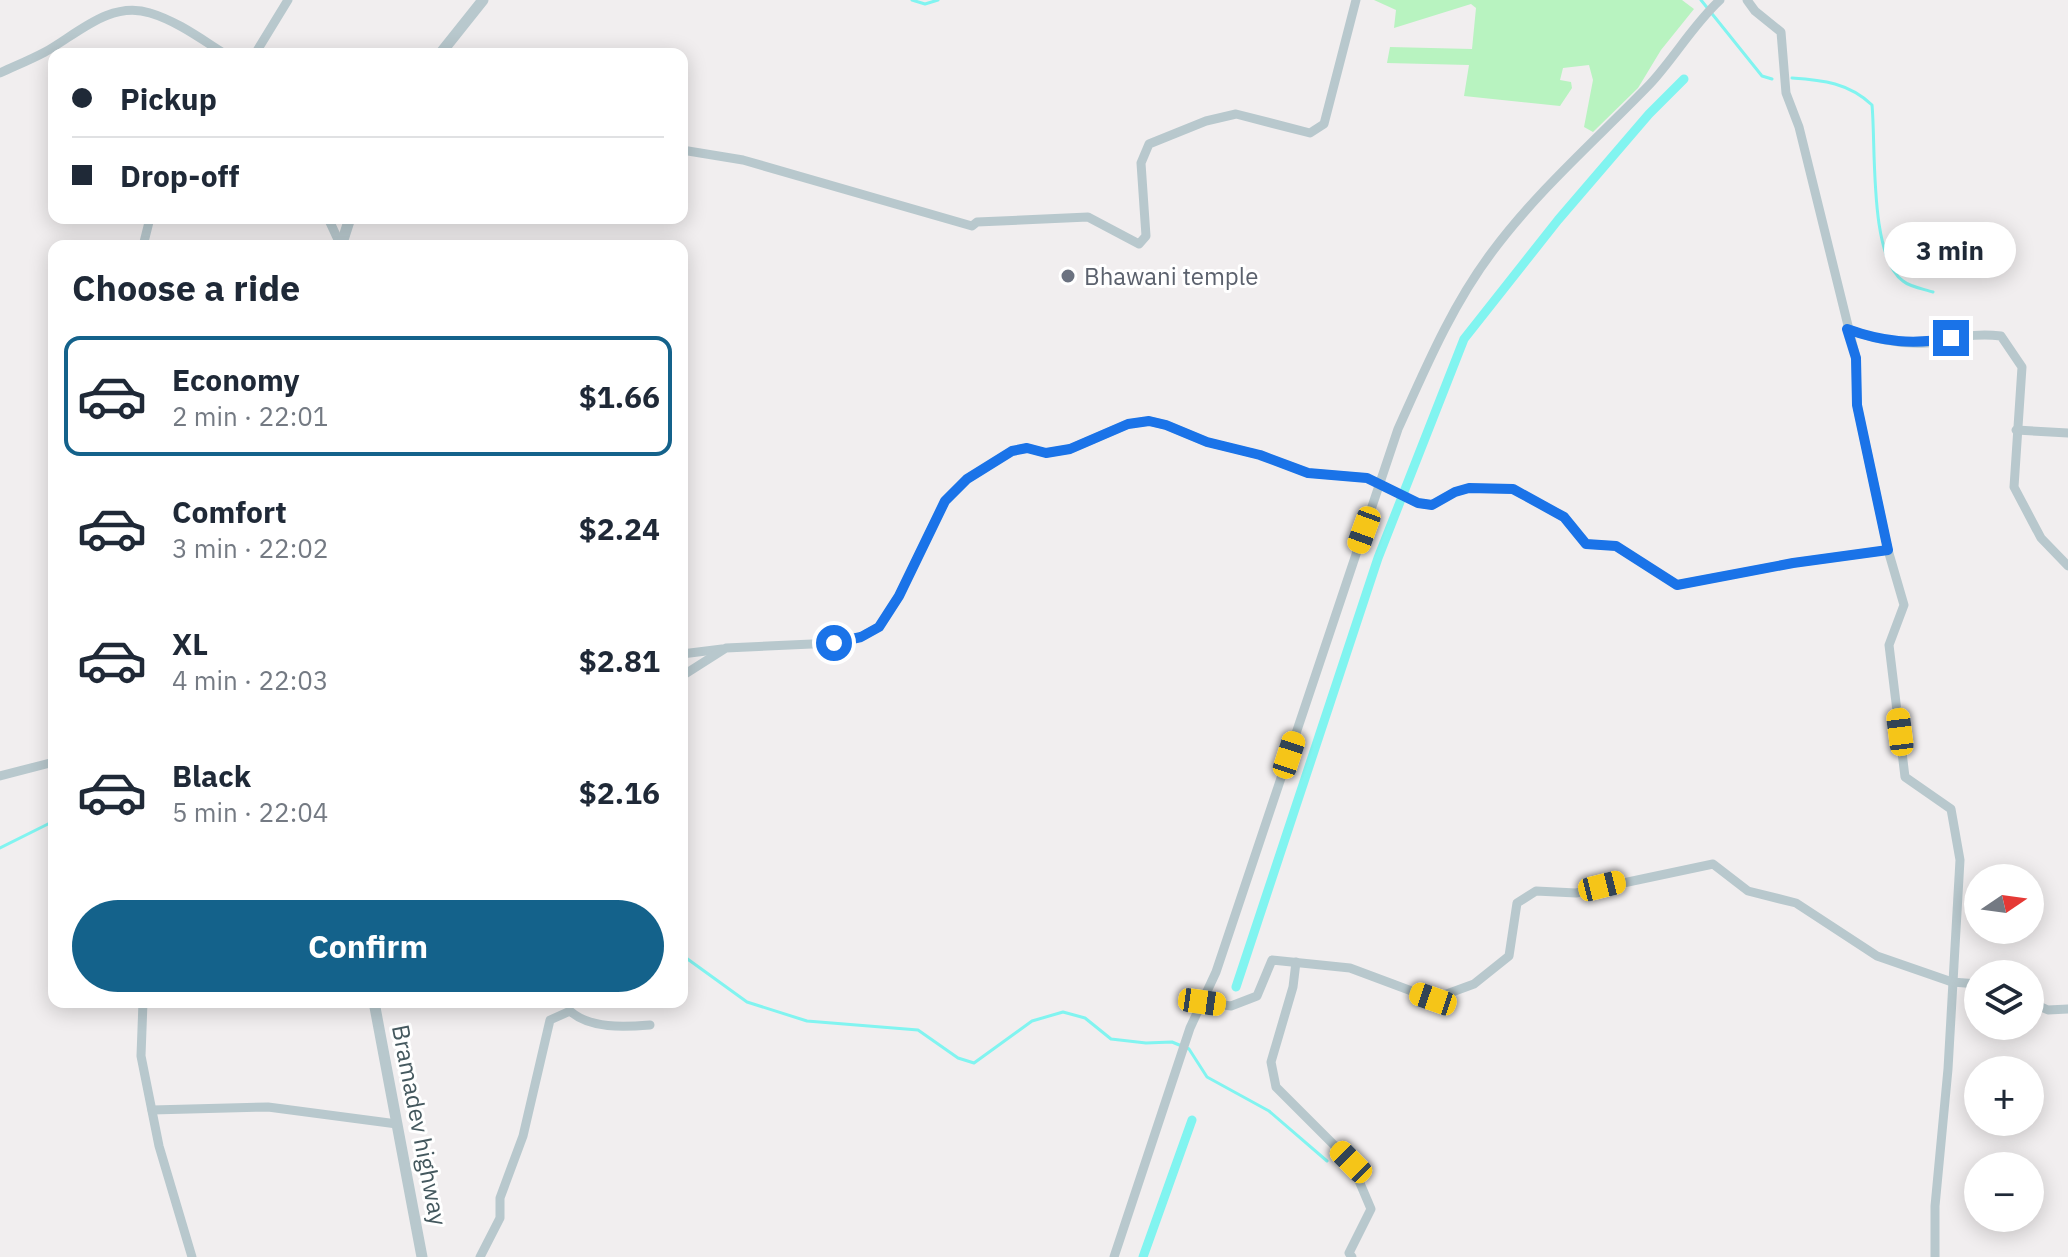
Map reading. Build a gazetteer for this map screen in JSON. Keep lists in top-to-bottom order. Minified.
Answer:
{"streets":{"street":["Bramadev highway"]},"places":["Bhawani temple"],"north":"right","page":{"banner":["Pickup","Drop-off"],"bubble":"3 min","heading":"Choose a ride","list":[{"name":"Economy","note":"2 min · 22:01","value":"$1.66"},{"name":"Comfort","note":"3 min · 22:02","value":"$2.24"},{"name":"XL","note":"4 min · 22:03","value":"$2.81"},{"name":"Black","note":"5 min · 22:04","value":"$2.16"}],"map_buttons":["+","−"],"buttons":"Confirm"}}
